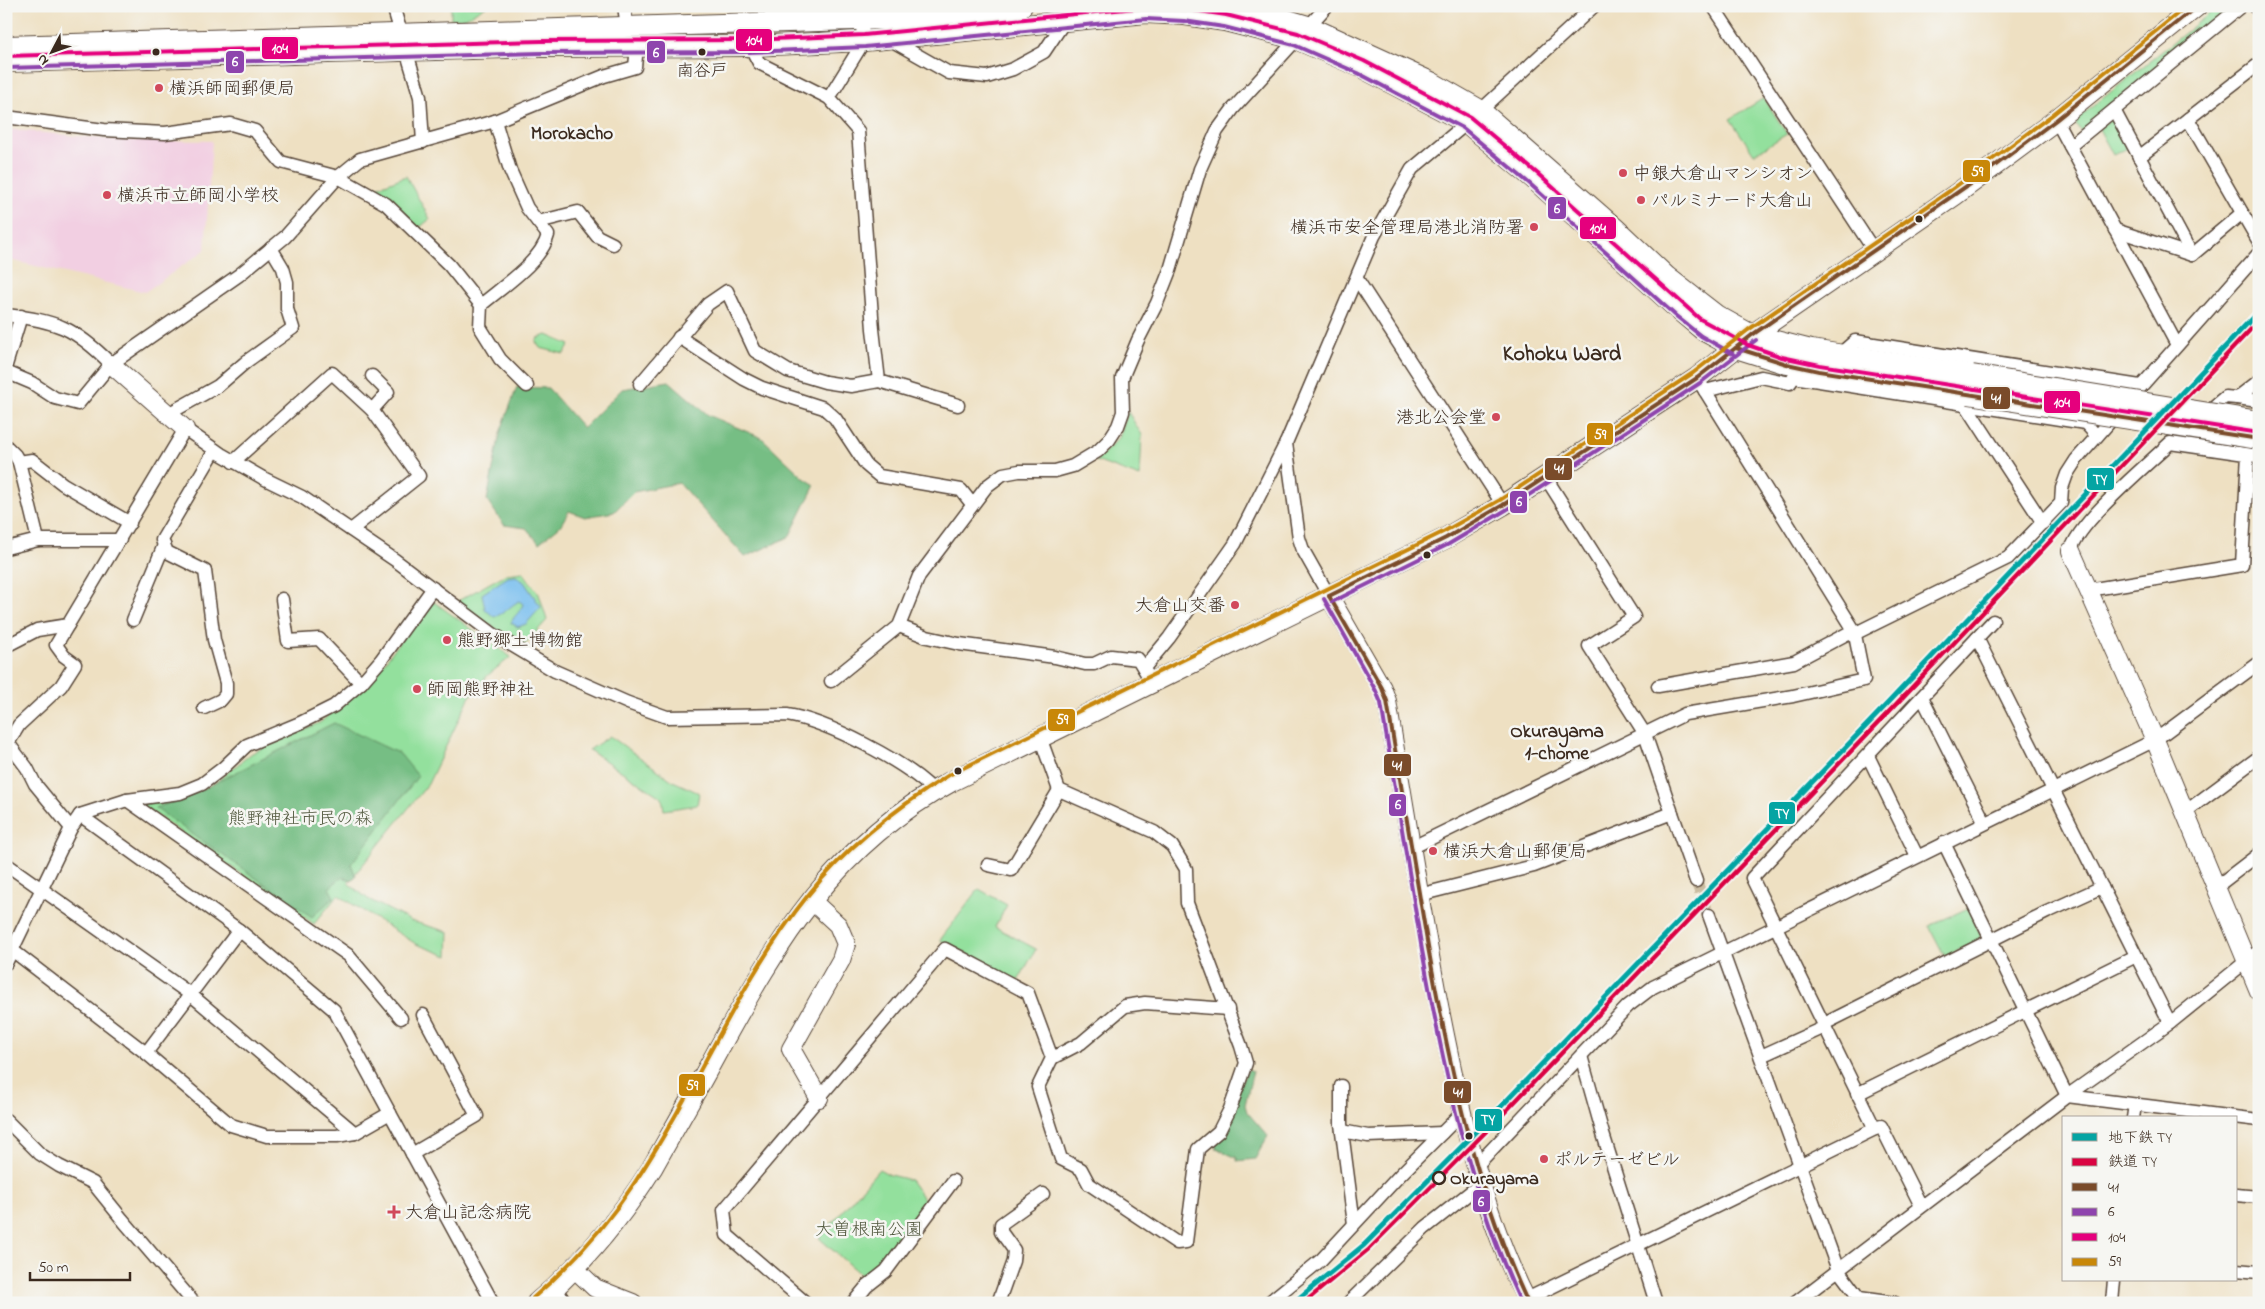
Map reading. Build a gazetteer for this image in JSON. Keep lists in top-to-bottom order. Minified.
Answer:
{"districts":["Morokacho","Kohoku Ward","Okurayama 1-chome"],"parks":["熊野神社市民の森","大曽根南公園"],"places":{"other":["南谷戸","横浜師岡郵便局","中銀大倉山マンシオン","横浜市立師岡小学校","パルミナード大倉山","横浜市安全管理局港北消防署","港北公会堂","大倉山交番","熊野郷土博物館","師岡熊野神社","横浜大倉山郵便局","ポルテーゼビル","Okurayama"],"health":["大倉山記念病院"]},"lines":["transit line 41","transit line 59","transit line 104","transit line 6","metro line TY","rail line TY"],"legend":["地下鉄 TY","鉄道 TY","41","6","104","59"],"scale_bar":"50 m","north":"bottom left"}
